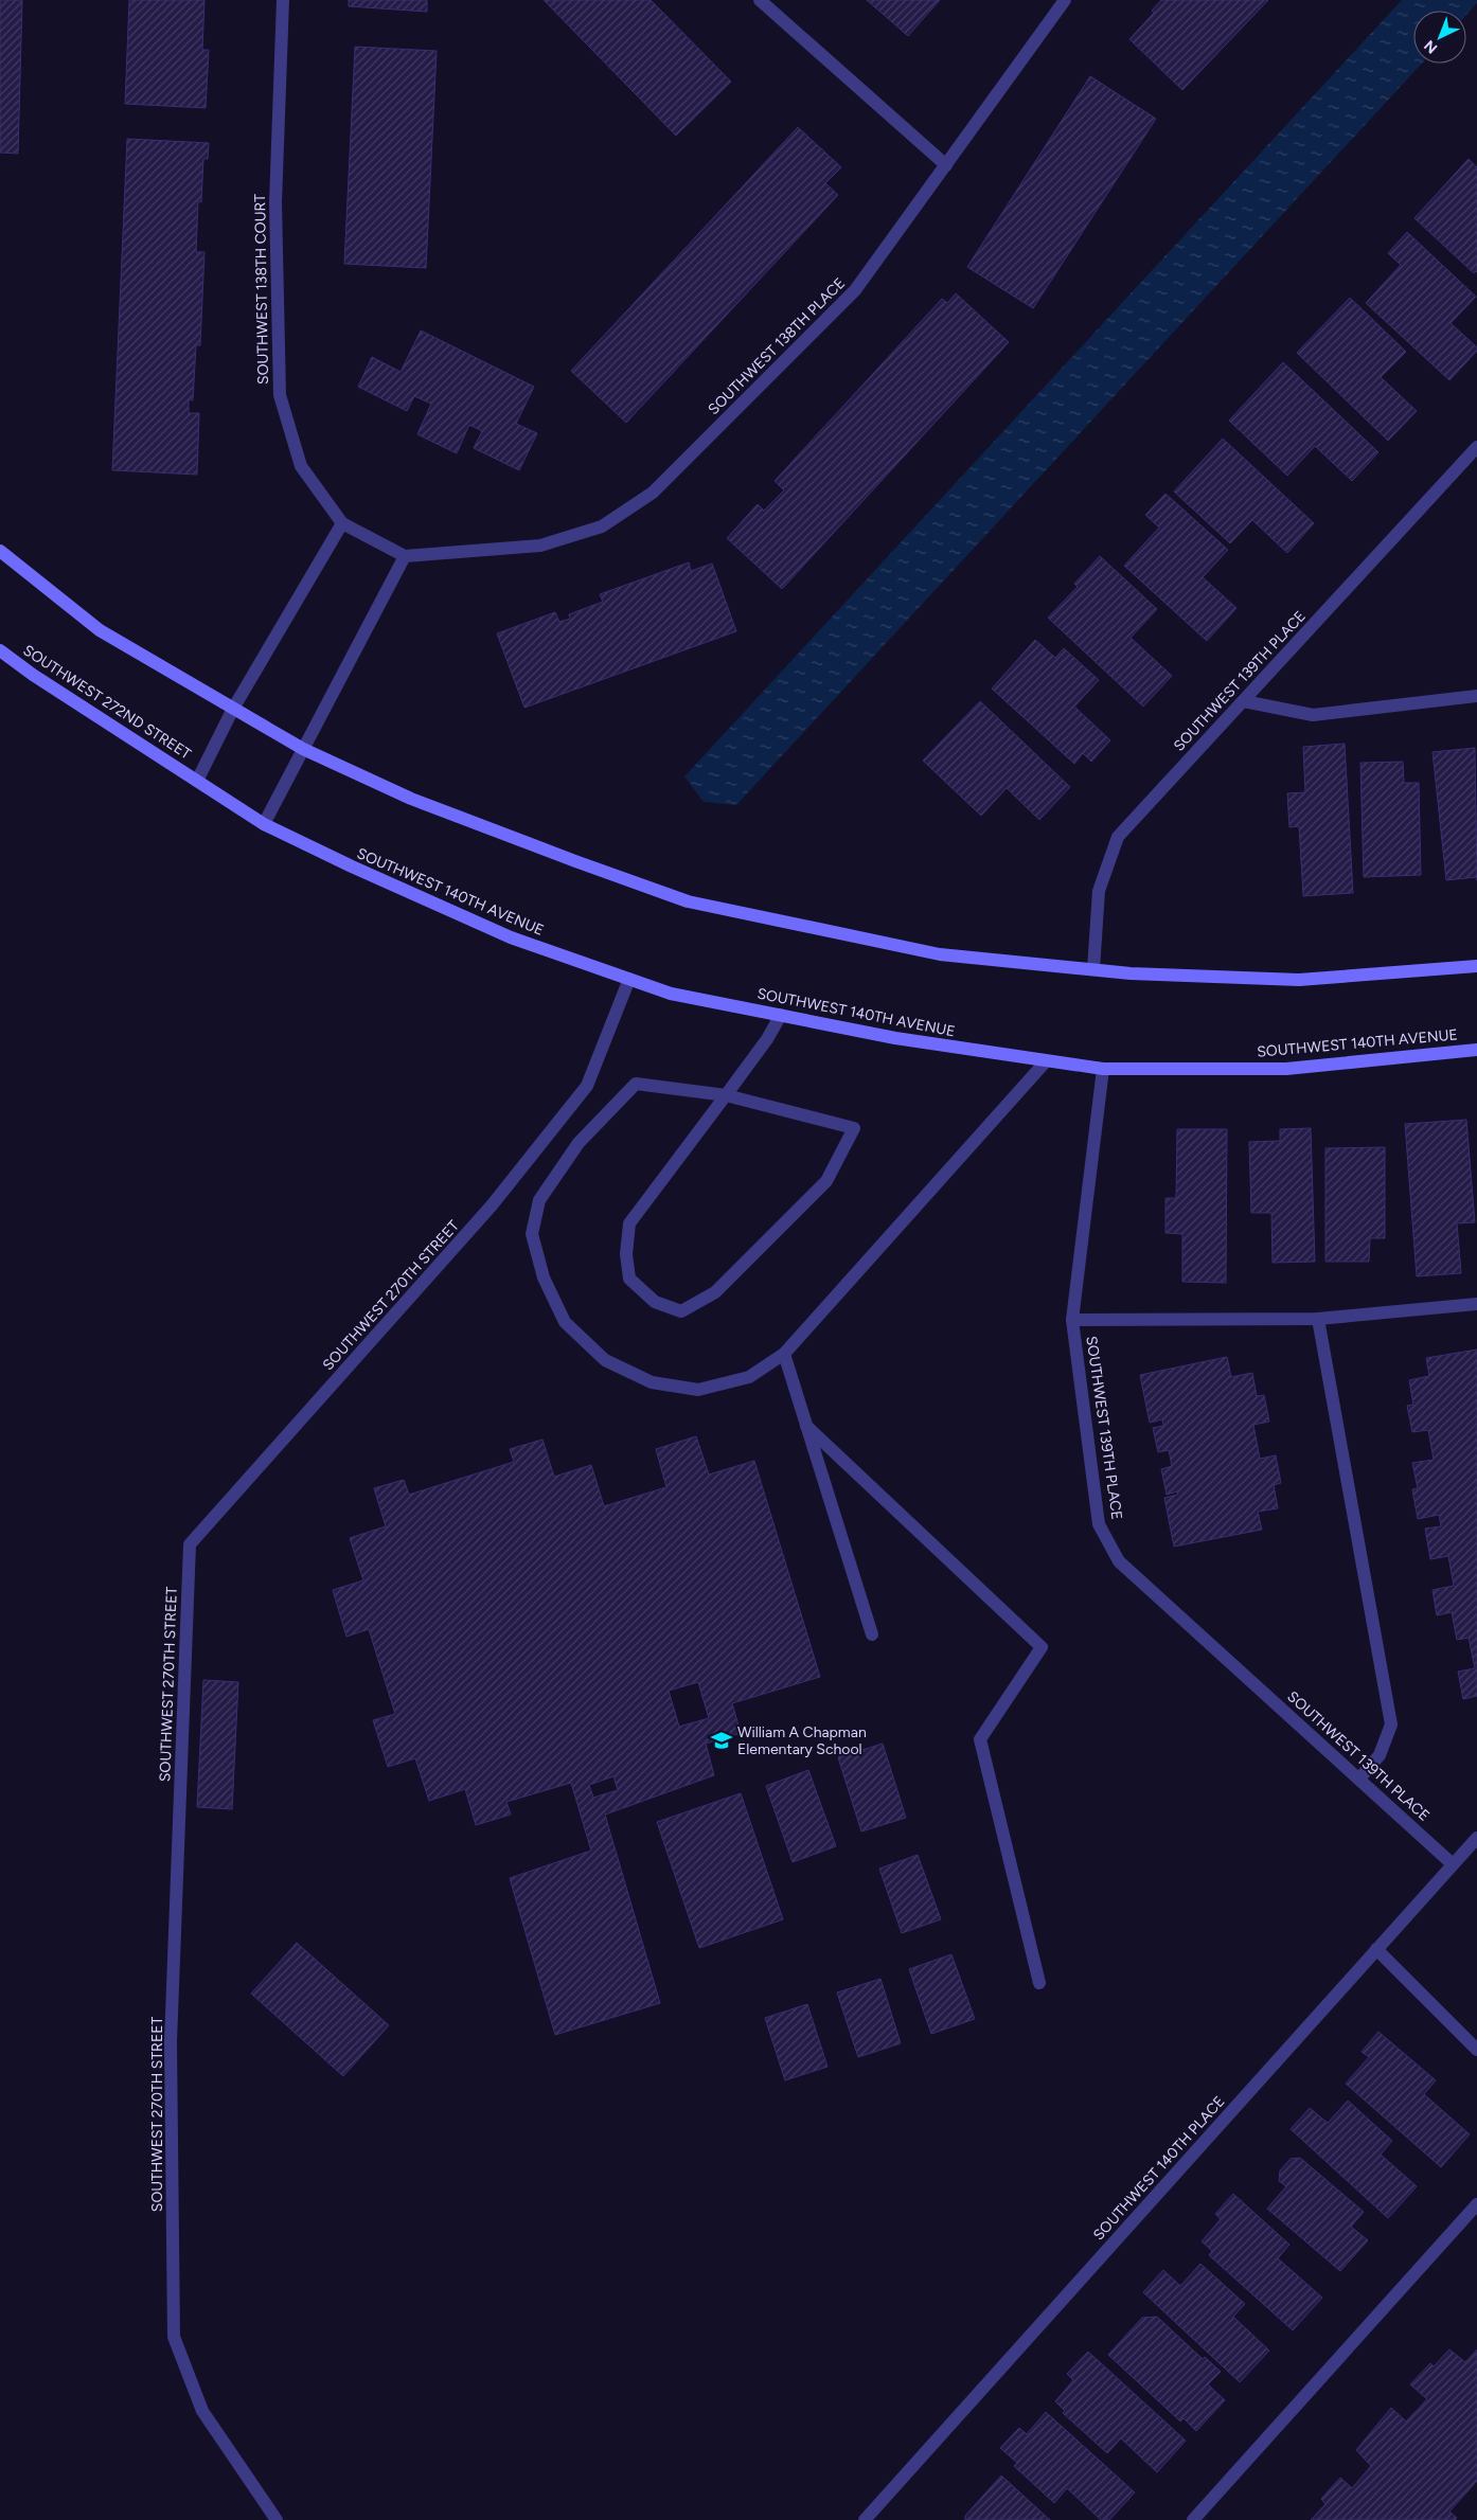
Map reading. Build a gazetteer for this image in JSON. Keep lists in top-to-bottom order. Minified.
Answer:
{"streets":{"street":["SOUTHWEST 138TH COURT","SOUTHWEST 138TH PLACE","SOUTHWEST 139TH PLACE","SOUTHWEST 272ND STREET","SOUTHWEST 140TH AVENUE","SOUTHWEST 270TH STREET","SOUTHWEST 140TH PLACE"]},"crossings":[["SOUTHWEST 138TH COURT","SOUTHWEST 138TH PLACE"],["SOUTHWEST 138TH COURT","SOUTHWEST 272ND STREET"],["SOUTHWEST 139TH PLACE","SOUTHWEST 140TH AVENUE"],["SOUTHWEST 139TH PLACE","SOUTHWEST 140TH PLACE"],["SOUTHWEST 272ND STREET","SOUTHWEST 140TH AVENUE"],["SOUTHWEST 140TH AVENUE","SOUTHWEST 270TH STREET"]],"places":{"school or university":["William A Chapman Elementary School"]},"north":"bottom left"}
